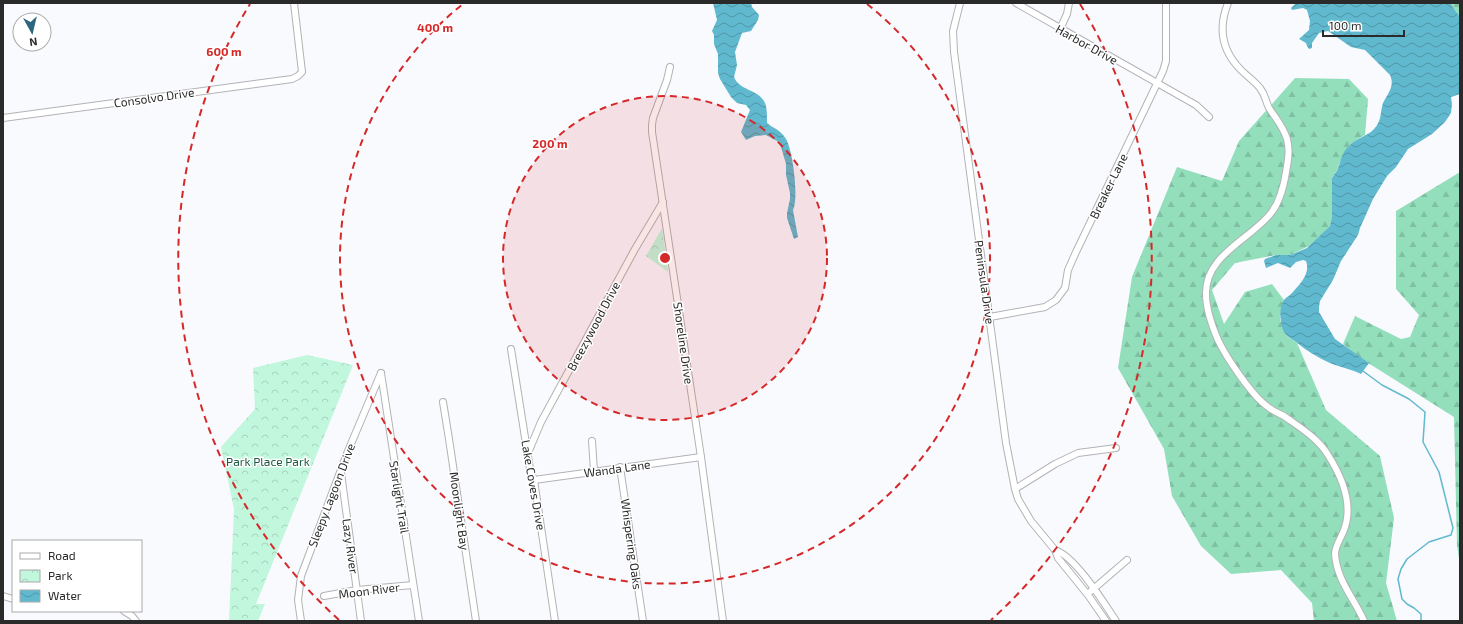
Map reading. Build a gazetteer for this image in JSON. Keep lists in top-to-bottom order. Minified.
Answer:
{"streets":{"street":["Harbor Drive","Consolvo Drive","Breaker Lane","Peninsula Drive","Breezywood Drive","Shoreline Drive","Wanda Lane","Lake Coves Drive","Sleepy Lagoon Drive","Starlight Trail","Moonlight Bay","Whispering Oaks","Lazy River","Moon River"]},"crossings":[["Harbor Drive","Breaker Lane"],["Breaker Lane","Peninsula Drive"],["Breezywood Drive","Shoreline Drive"],["Breezywood Drive","Lake Coves Drive"],["Shoreline Drive","Wanda Lane"],["Wanda Lane","Lake Coves Drive"],["Wanda Lane","Whispering Oaks"],["Sleepy Lagoon Drive","Starlight Trail"],["Sleepy Lagoon Drive","Lazy River"],["Starlight Trail","Moon River"],["Lazy River","Moon River"]],"parks":["Park Place Park"],"legend":["Road","Park","Water"],"scale_bar":"100 m","north":"bottom","rings":["400 m","600 m","200 m"]}
